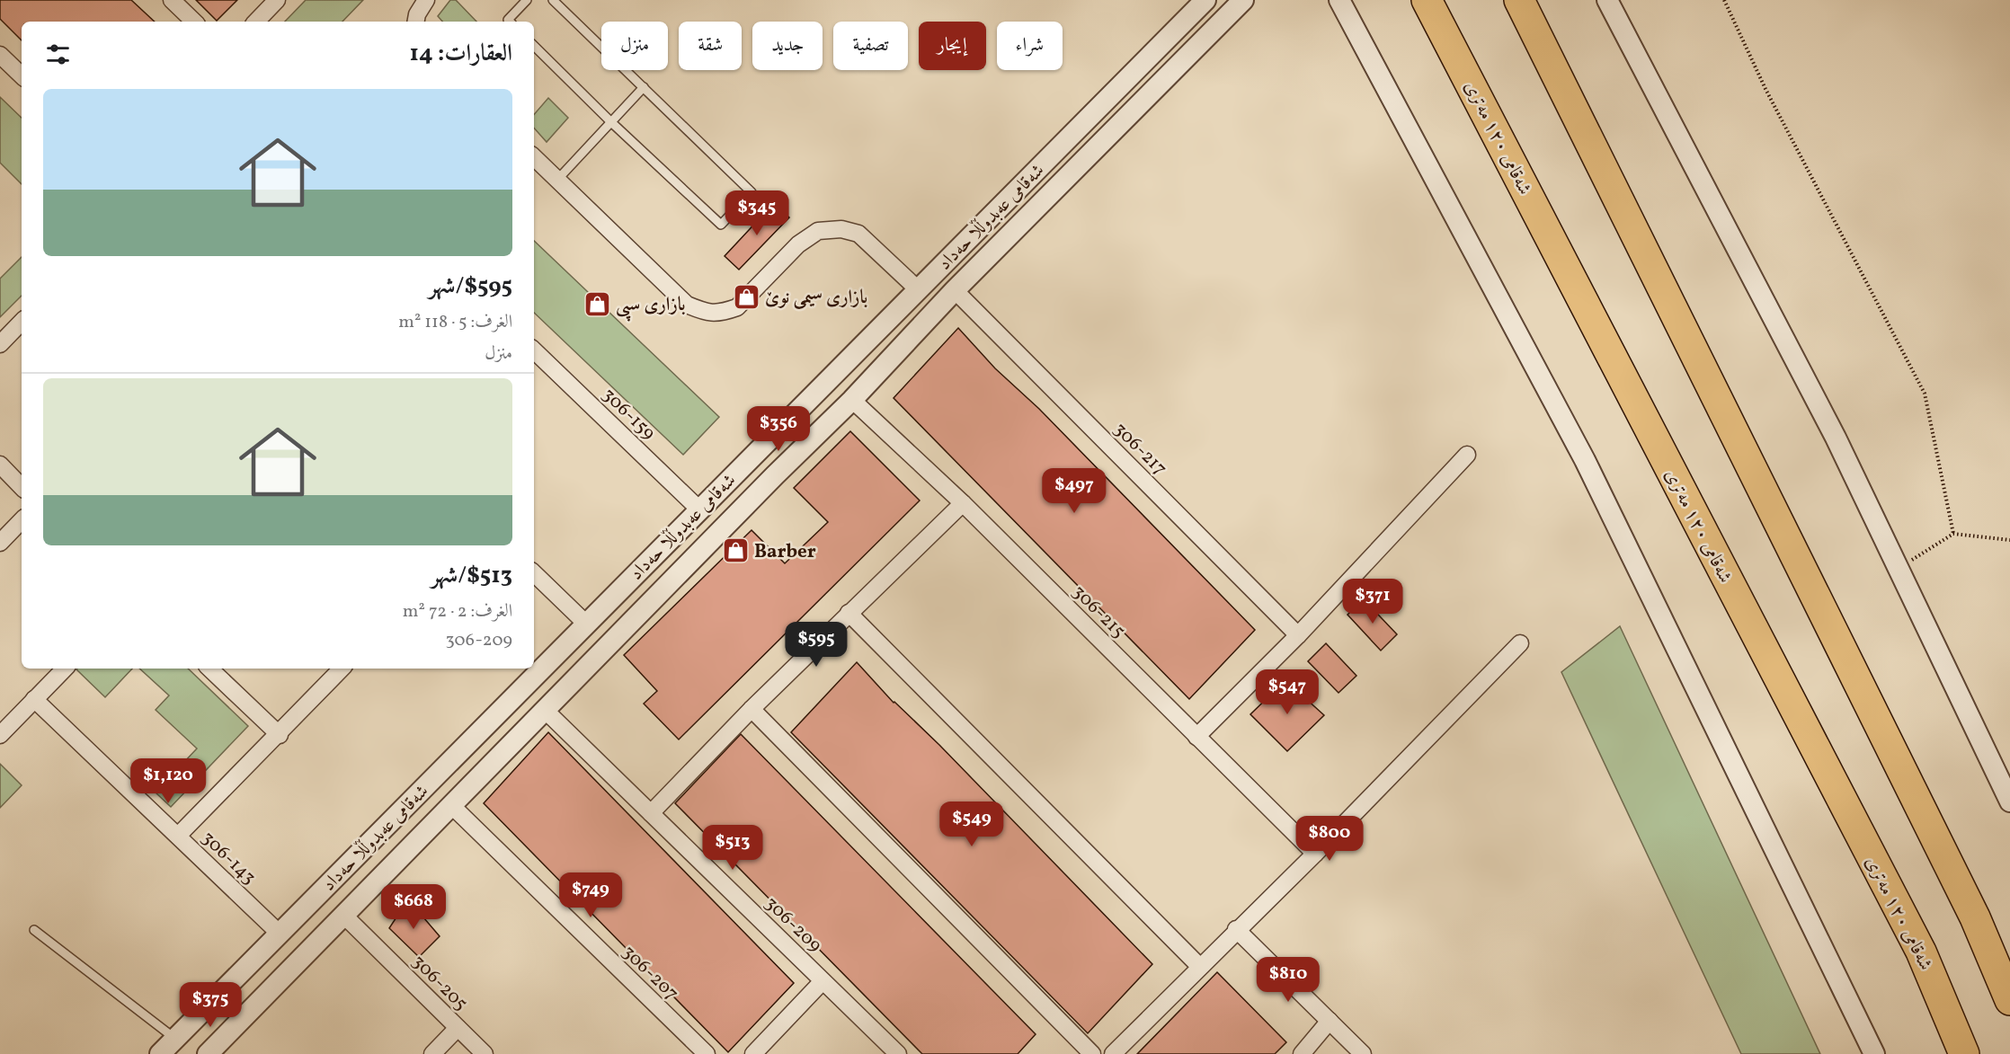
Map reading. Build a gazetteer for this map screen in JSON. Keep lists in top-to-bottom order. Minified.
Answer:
{"streets":{"highway":["شەقامی ١٢٠ مەتری"],"street":["شەقامی عەبدوڵڵا حەداد","306-159","306-217","306-215","306-143","306-209","306-207","306-205"]},"crossings":[["شەقامی عەبدوڵڵا حەداد","306-159"],["شەقامی عەبدوڵڵا حەداد","306-217"],["شەقامی عەبدوڵڵا حەداد","306-215"],["شەقامی عەبدوڵڵا حەداد","306-143"],["شەقامی عەبدوڵڵا حەداد","306-209"],["شەقامی عەبدوڵڵا حەداد","306-207"],["شەقامی عەبدوڵڵا حەداد","306-205"]],"places":{"shop":["بازاری سیمی نوێ","بازاری سپی","Barber"]},"page":{"chip":["شراء","إيجار","تصفية","جديد","شقة","منزل"],"heading":"العقارات: 14","list":[{"name":"$595/شهر","note":"الغرف: 5 · 118 m² · منزل"},{"name":"$513/شهر","note":"الغرف: 2 · 72 m² · 306-209"}],"price":["$345","$356","$497","$371","$595","$547","$1,120","$549","$800","$513","$749","$668","$810","$375"]}}
